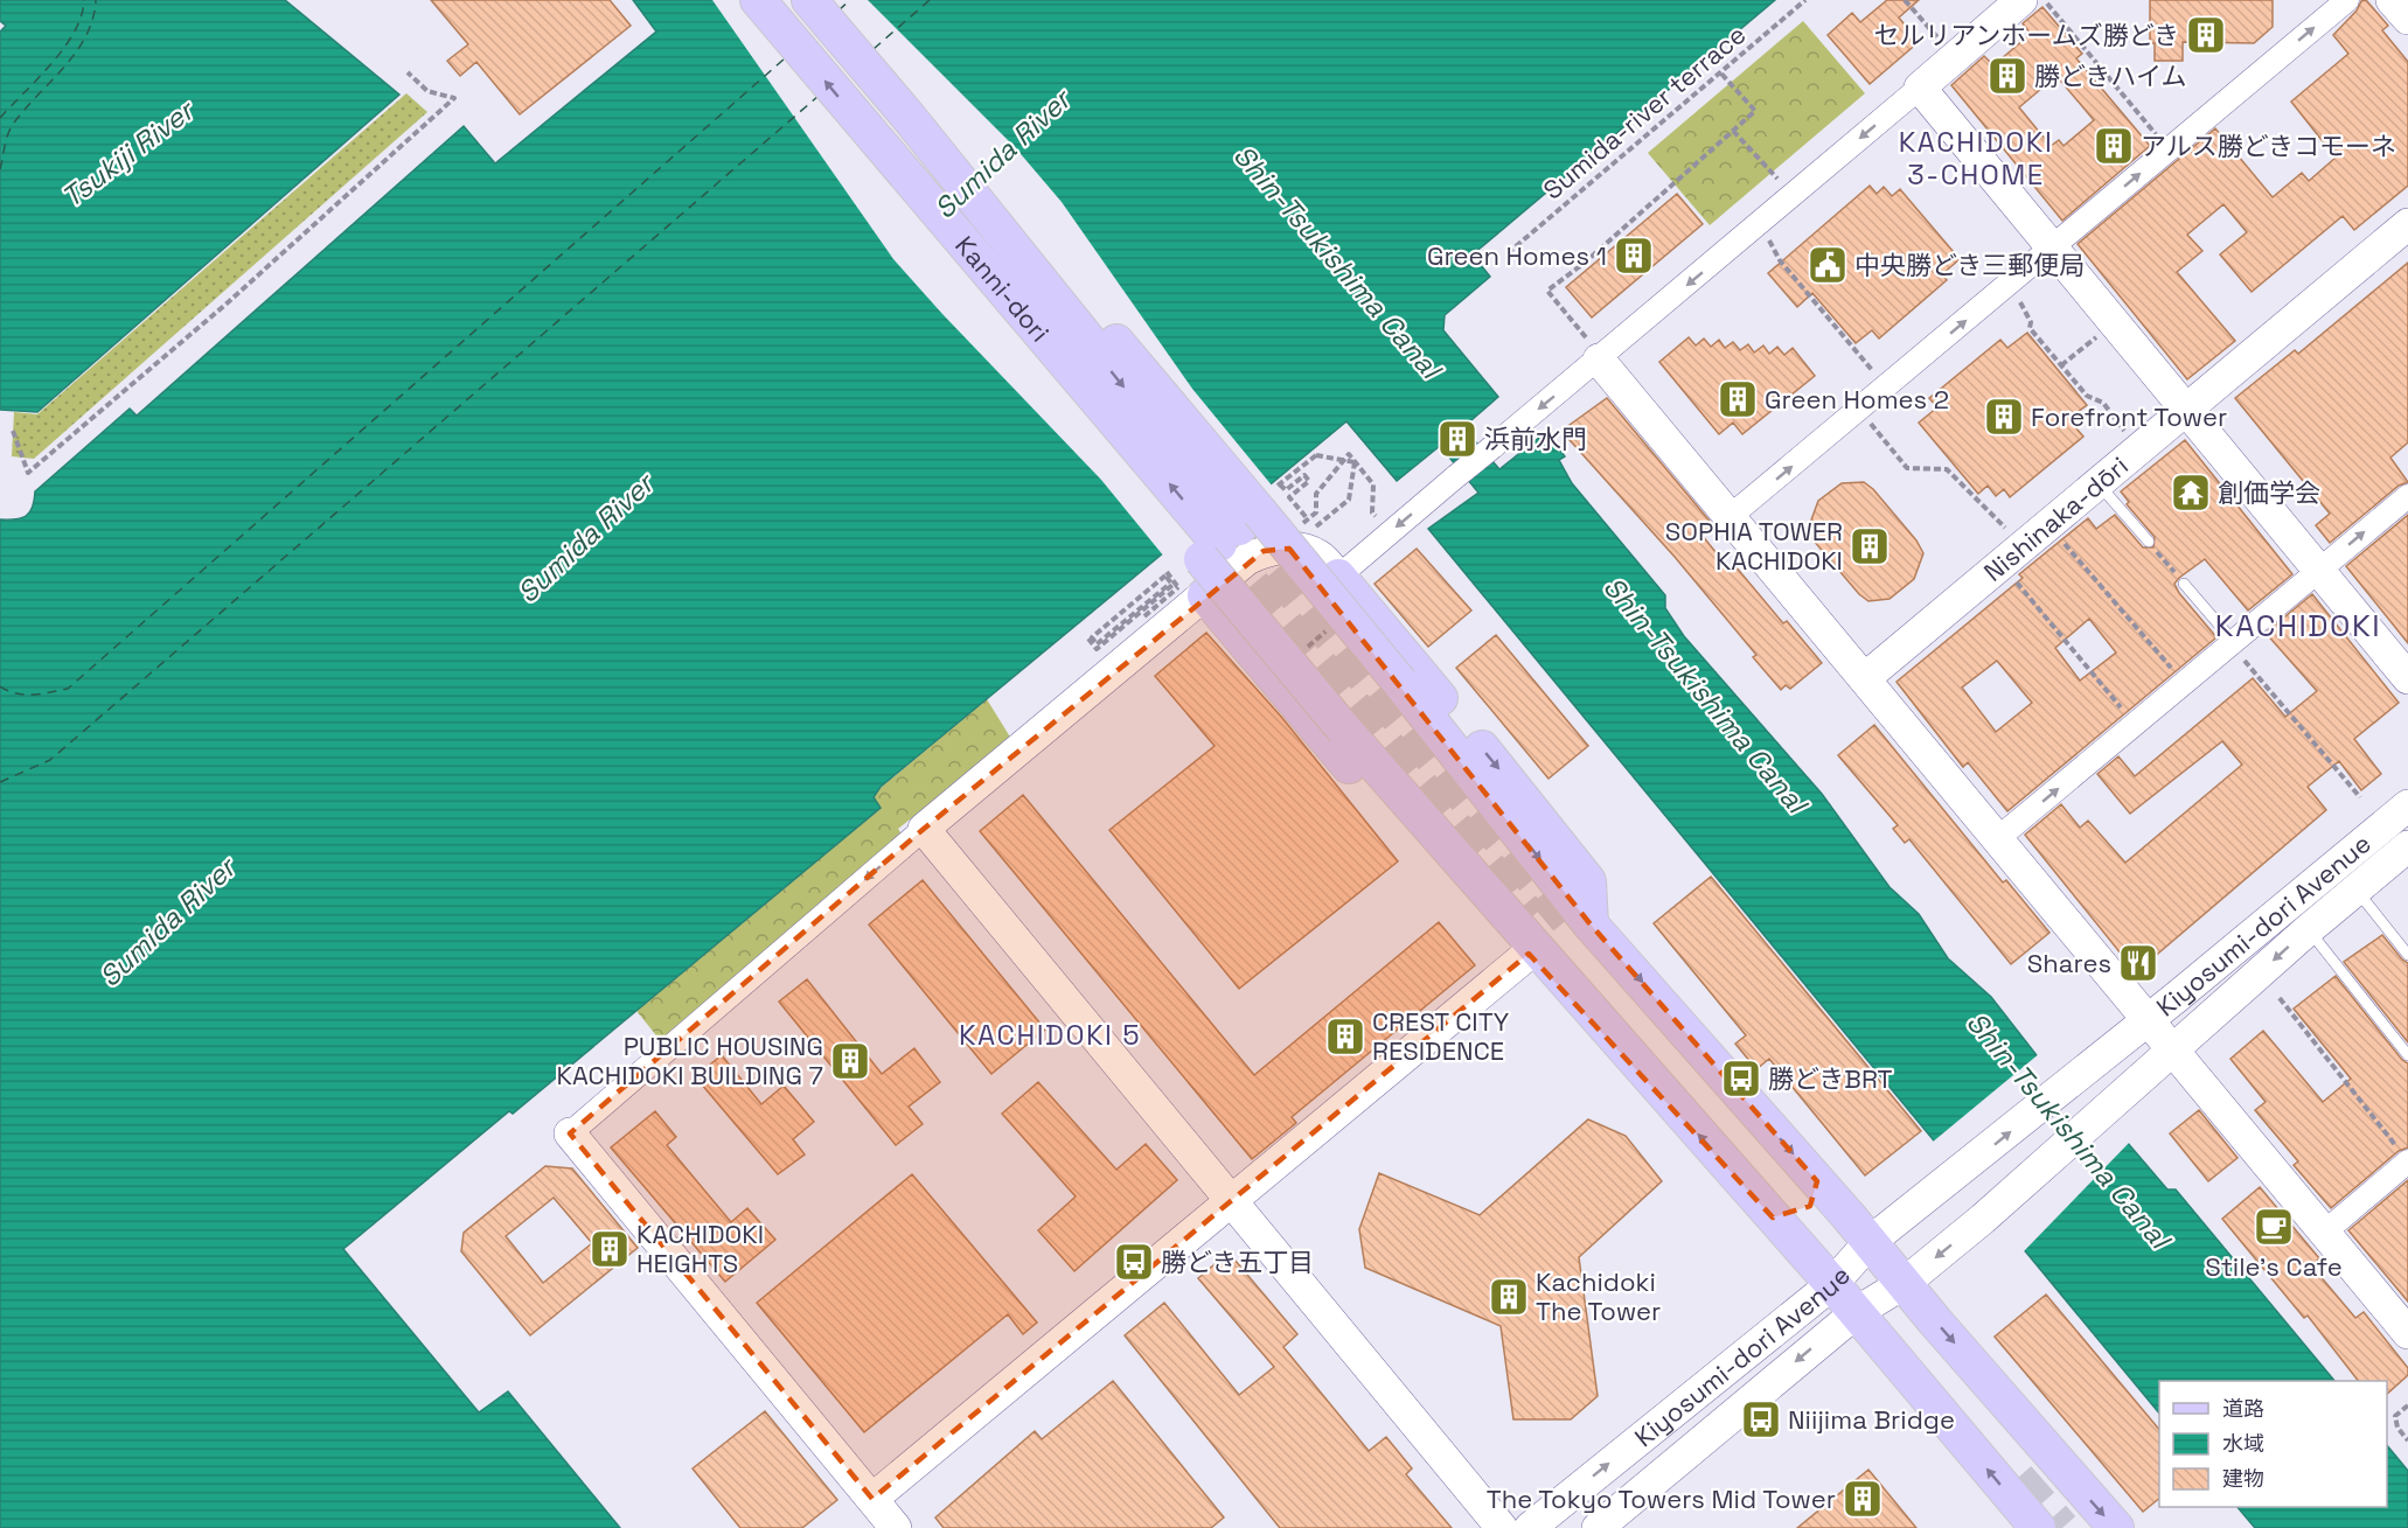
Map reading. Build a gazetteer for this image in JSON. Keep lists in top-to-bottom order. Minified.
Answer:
{"streets":{"main road":["Kanni-dori"],"street":["Nishinaka-dōri","Kiyosumi-dori Avenue"],"path":["Sumida-river terrace"]},"districts":["KACHIDOKI 3-CHOME","KACHIDOKI","KACHIDOKI 5"],"water":["Tsukiji River","Sumida River","Shin-Tsukishima Canal"],"places":{"building":["セルリアンホームズ勝どき","勝どきハイム","アルス勝どきコモーネ","Green Homes 1","Green Homes 2","Forefront Tower","浜前水門","SOPHIA TOWER KACHIDOKI","CREST CITY RESIDENCE","PUBLIC HOUSING KACHIDOKI BUILDING 7","KACHIDOKI HEIGHTS","Kachidoki The Tower","The Tokyo Towers Mid Tower"],"public building":["中央勝どき三郵便局"],"temple":["創価学会"],"restaurant":["Shares"],"bus stop":["勝どきBRT","勝どき五丁目","Niijima Bridge"],"cafe":["Stile's Cafe"]},"legend":["道路","水域","建物"]}
